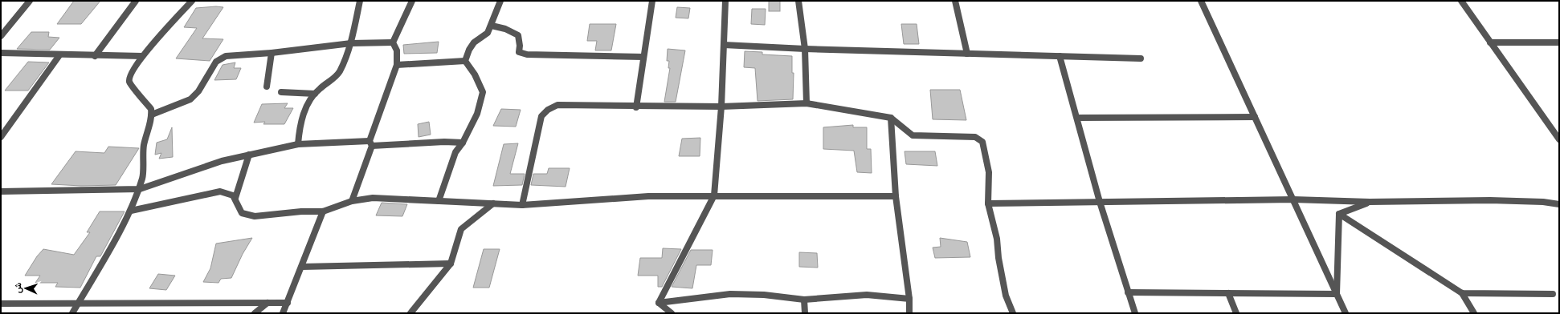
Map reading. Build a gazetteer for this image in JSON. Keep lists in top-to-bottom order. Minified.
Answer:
{"north":"left"}
